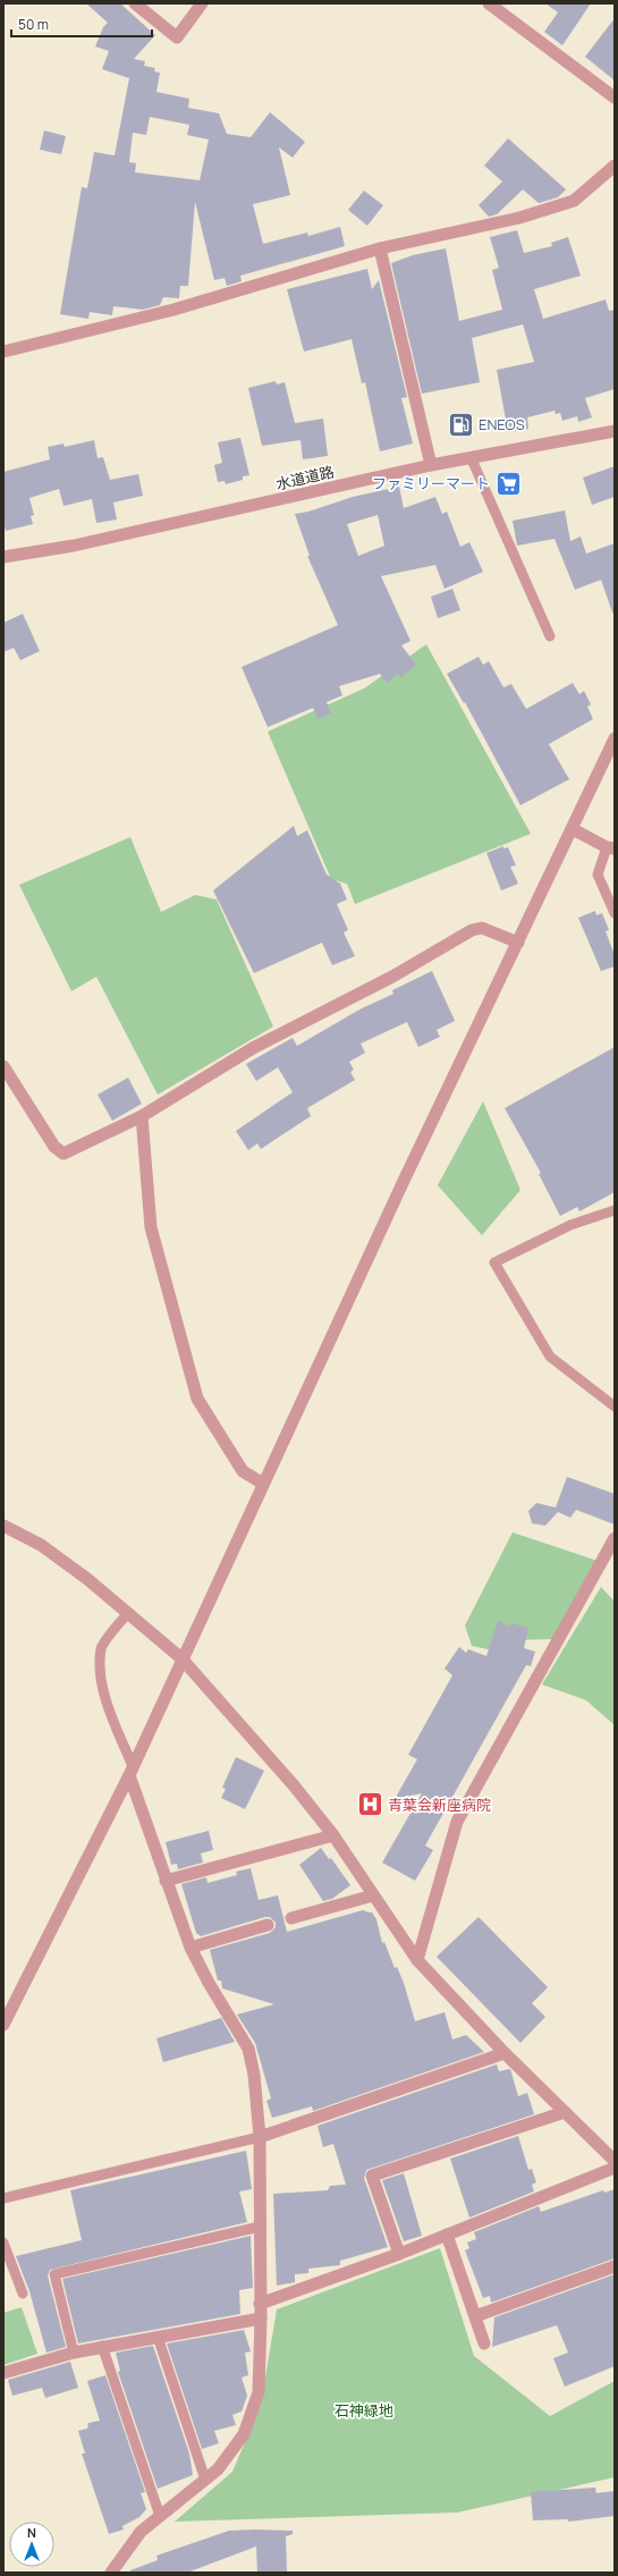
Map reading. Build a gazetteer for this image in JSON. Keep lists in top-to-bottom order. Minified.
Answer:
{"streets":{"street":["水道道路"]},"parks":["石神緑地"],"places":{"fuel station":["ENEOS"],"supermarket":["ファミリーマート"],"hospital":["青葉会新座病院"]},"scale_bar":"50 m","north":"top"}
